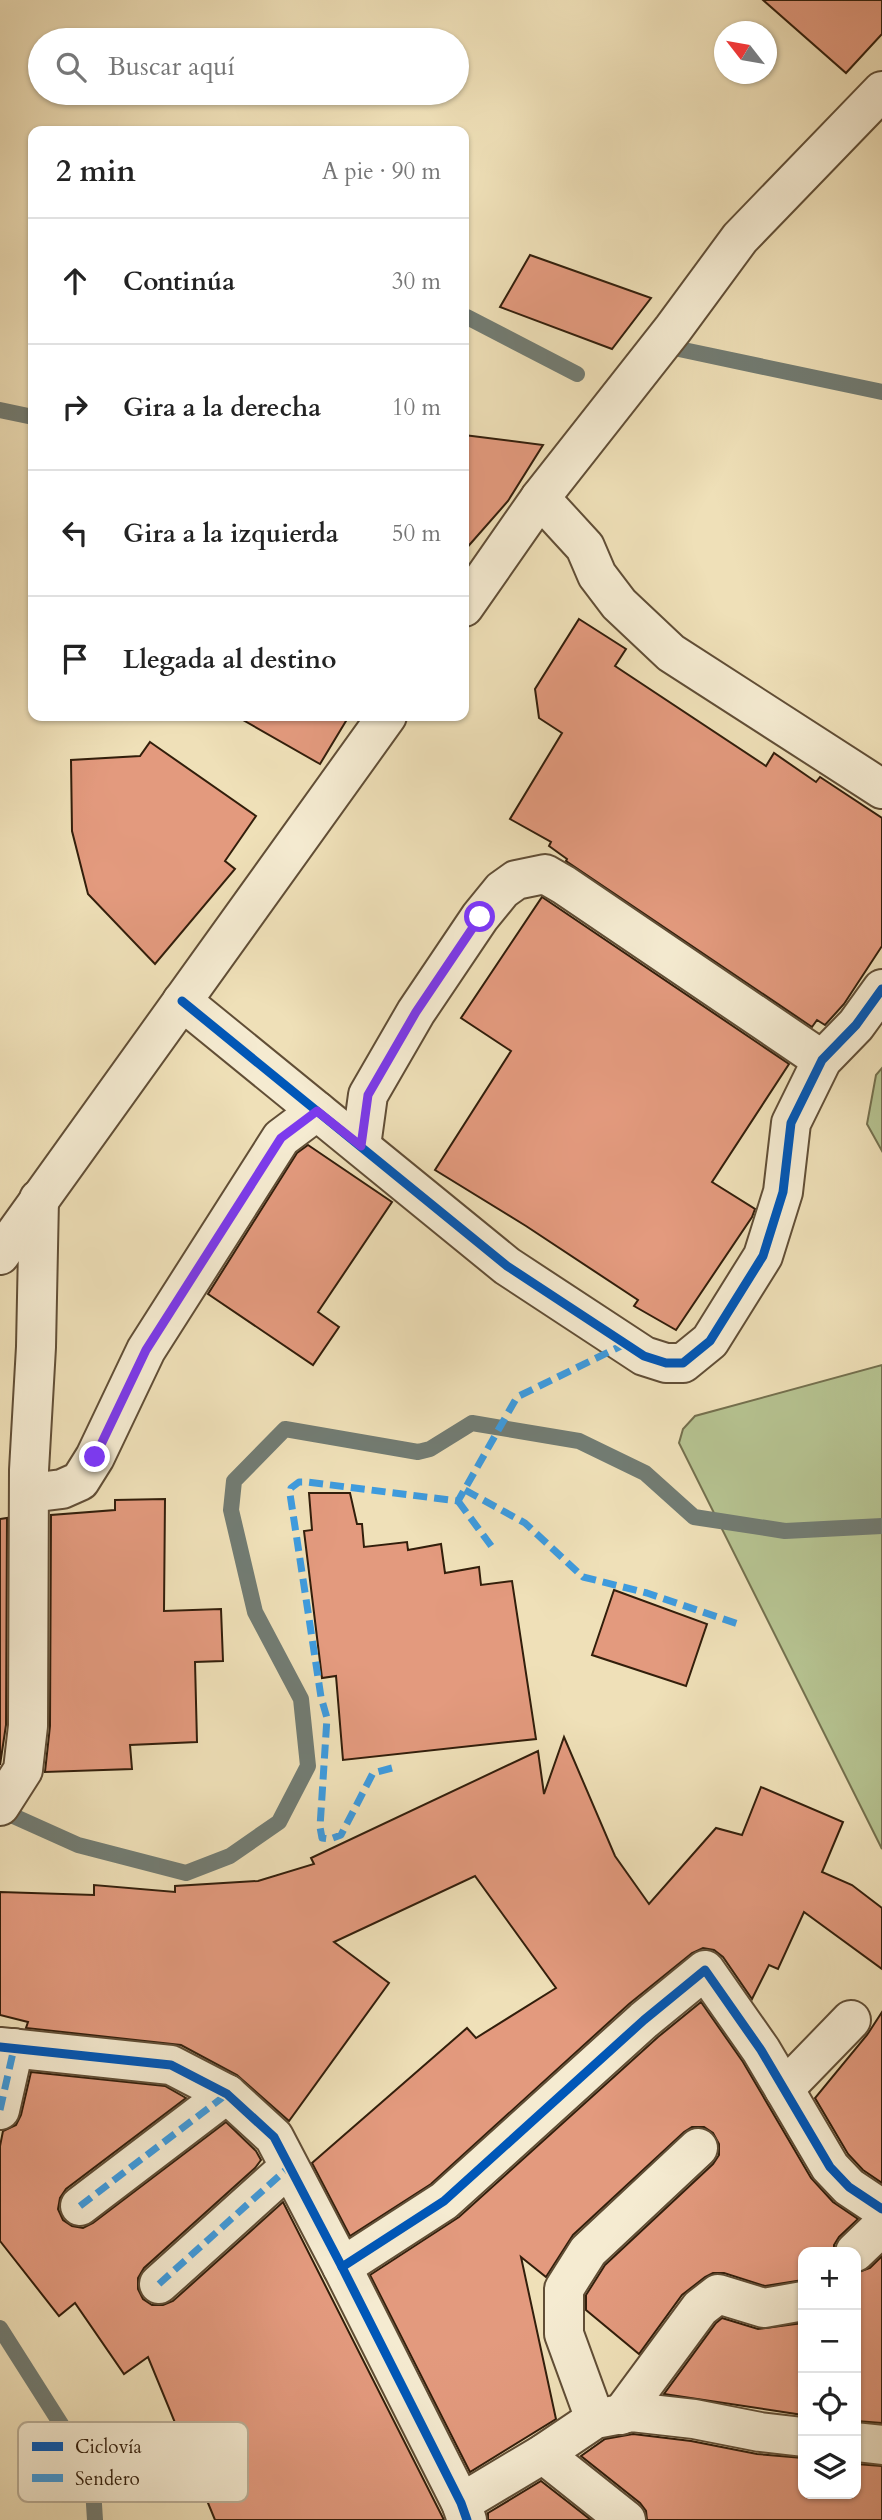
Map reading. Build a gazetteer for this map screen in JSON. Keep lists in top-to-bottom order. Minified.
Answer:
{"legend":["Ciclovía","Sendero"],"north":"top left","page":{"search":"Buscar aquí","heading":["2 min","A pie · 90 m"],"list":[["Continúa","30 m"],["Gira a la derecha","10 m"],["Gira a la izquierda","50 m"],"Llegada al destino"],"map_buttons":["+","−"]}}
